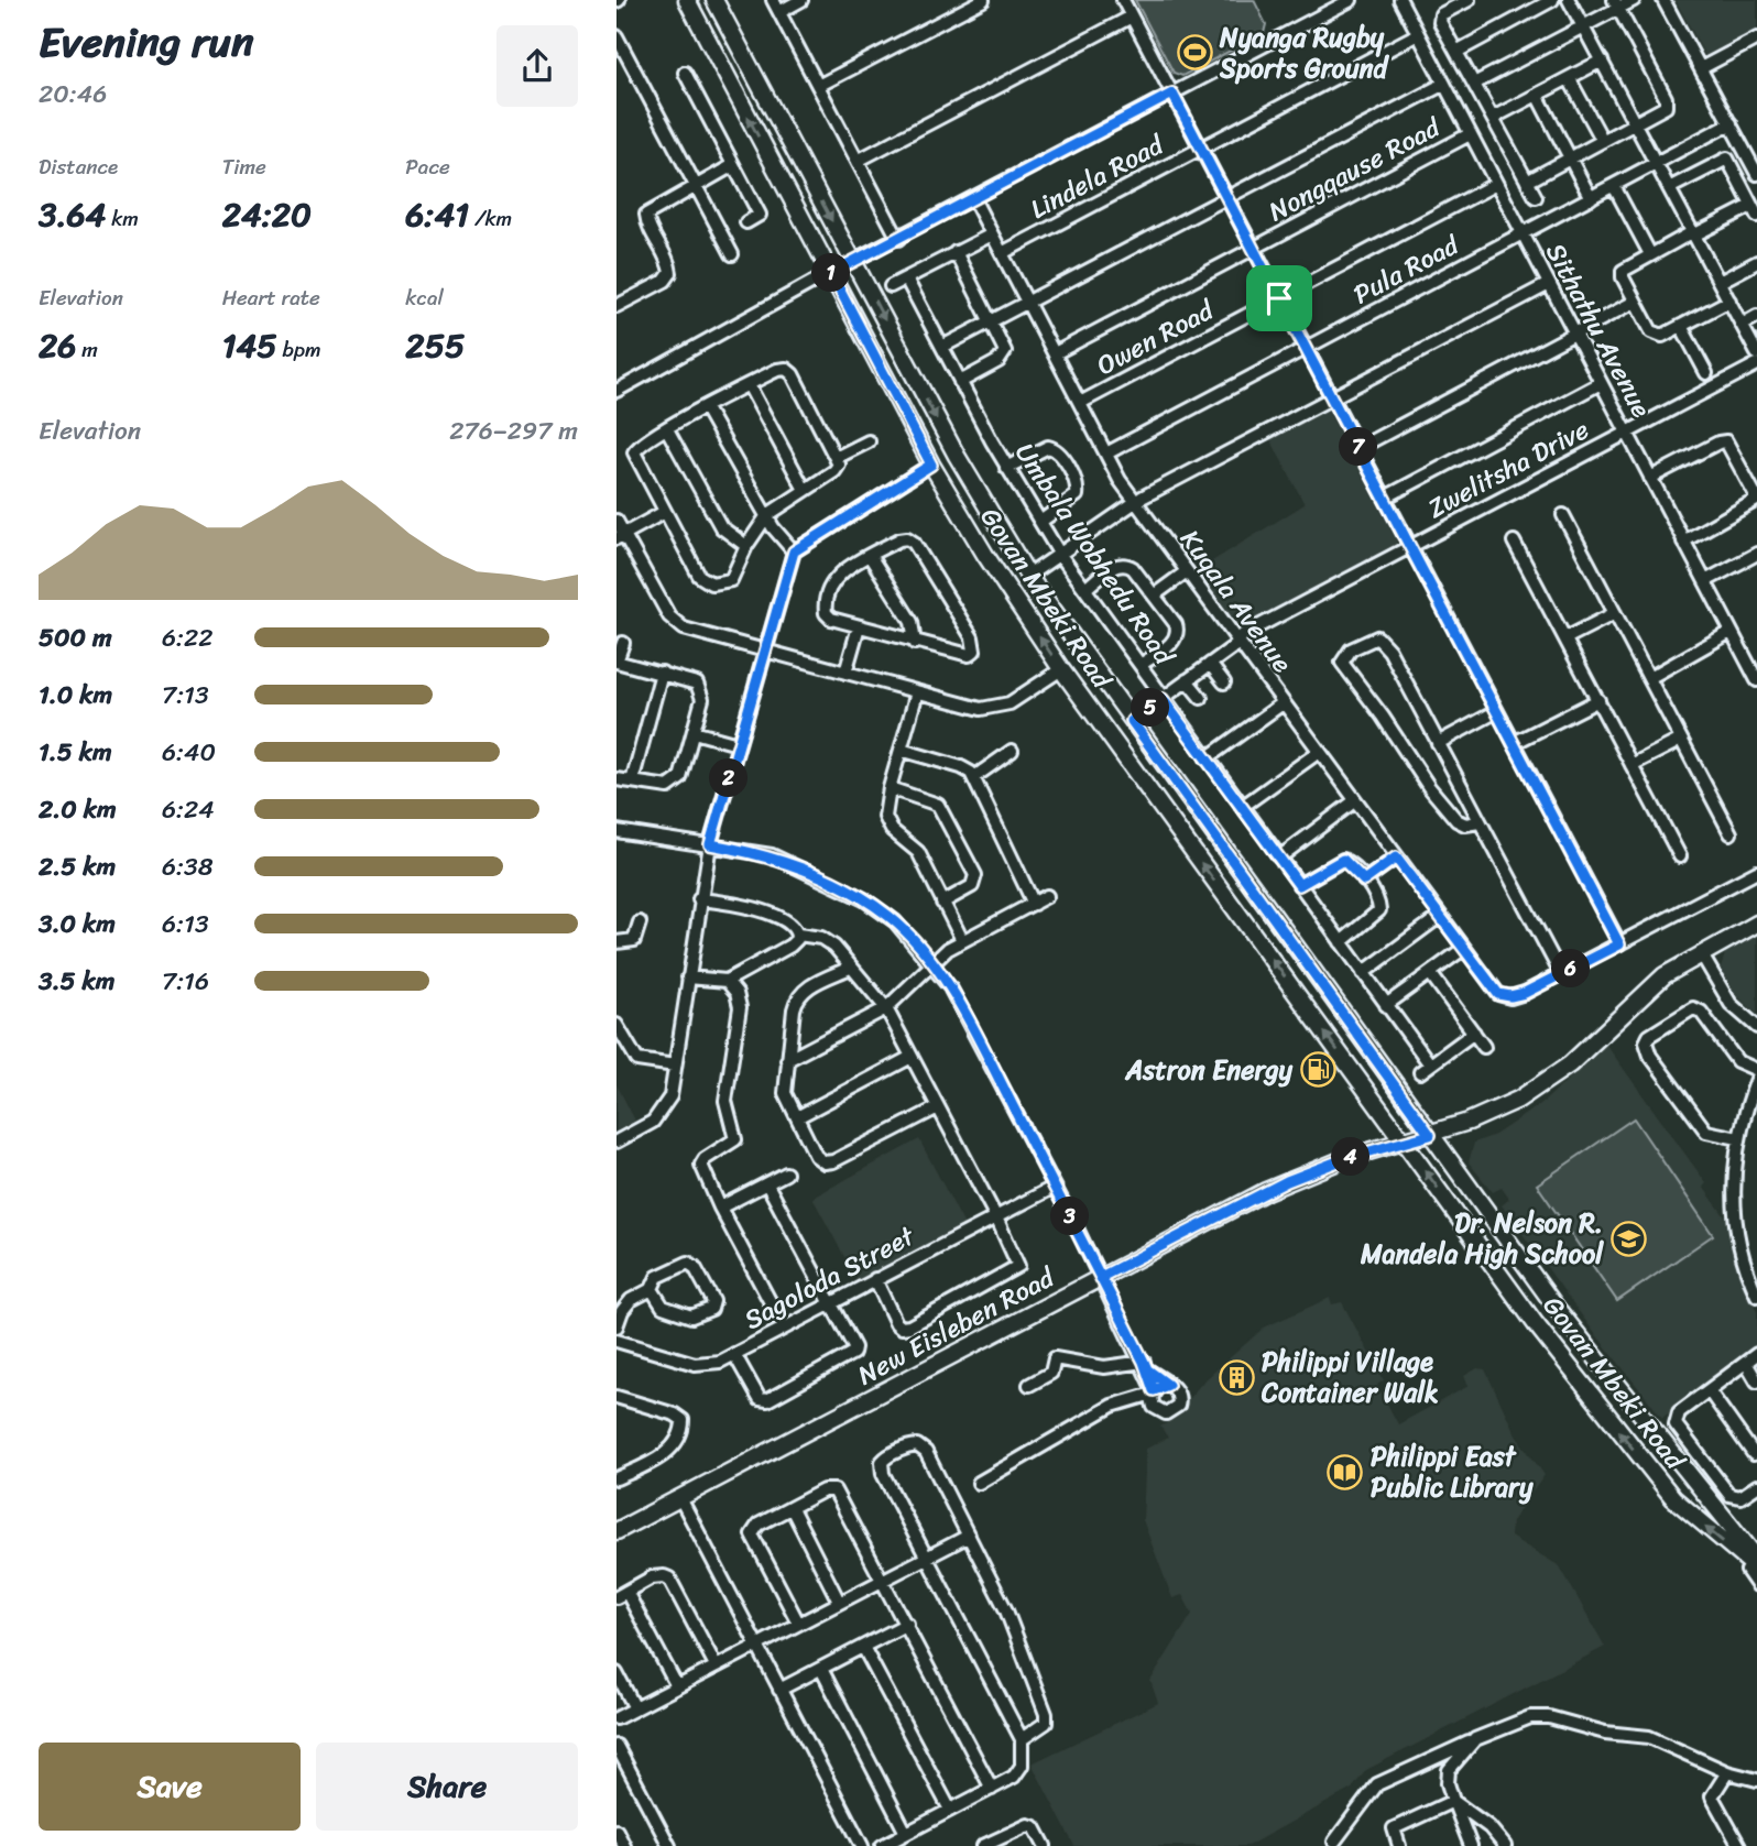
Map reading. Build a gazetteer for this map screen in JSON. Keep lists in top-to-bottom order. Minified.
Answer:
{"streets":{"main road":["Govan Mbeki Road","New Eisleben Road"],"street":["Nongqause Road","Lindela Road","Pula Road","Sithathu Avenue","Owen Road","Zwelitsha Drive","Umbala Wobhedu Road","Kuqala Avenue","Sagoloda Street"]},"crossings":[["Nongqause Road","Sithathu Avenue"],["Nongqause Road","Kuqala Avenue"],["Lindela Road","Sithathu Avenue"],["Lindela Road","Kuqala Avenue"],["Pula Road","Sithathu Avenue"],["Pula Road","Kuqala Avenue"],["Sithathu Avenue","Owen Road"],["Sithathu Avenue","Zwelitsha Drive"],["Owen Road","Kuqala Avenue"],["Zwelitsha Drive","Umbala Wobhedu Road"],["Zwelitsha Drive","Govan Mbeki Road"],["Zwelitsha Drive","Kuqala Avenue"],["Govan Mbeki Road","New Eisleben Road"]],"places":{"sports":["Nyanga Rugby Sports Ground"],"fuel station":["Astron Energy"],"school or university":["Dr. Nelson R. Mandela High School"],"building":["Philippi Village Container Walk"],"library":["Philippi East Public Library"]},"page":{"heading":["Evening run","20:46"],"stats":[["Distance","3.64 km"],["Time","24:20"],["Pace","6:41 /km"],["Elevation","26 m"],["Heart rate","145 bpm"],["kcal","255"]],"pins":["1","7","5","2","6","4","3"],"chart":["Elevation","276–297 m"],"list":[{"name":"500 m","note":"6:22"},{"name":"1.0 km","note":"7:13"},{"name":"1.5 km","note":"6:40"},{"name":"2.0 km","note":"6:24"},{"name":"2.5 km","note":"6:38"},{"name":"3.0 km","note":"6:13"},{"name":"3.5 km","note":"7:16"}],"buttons":["Save","Share"]}}
